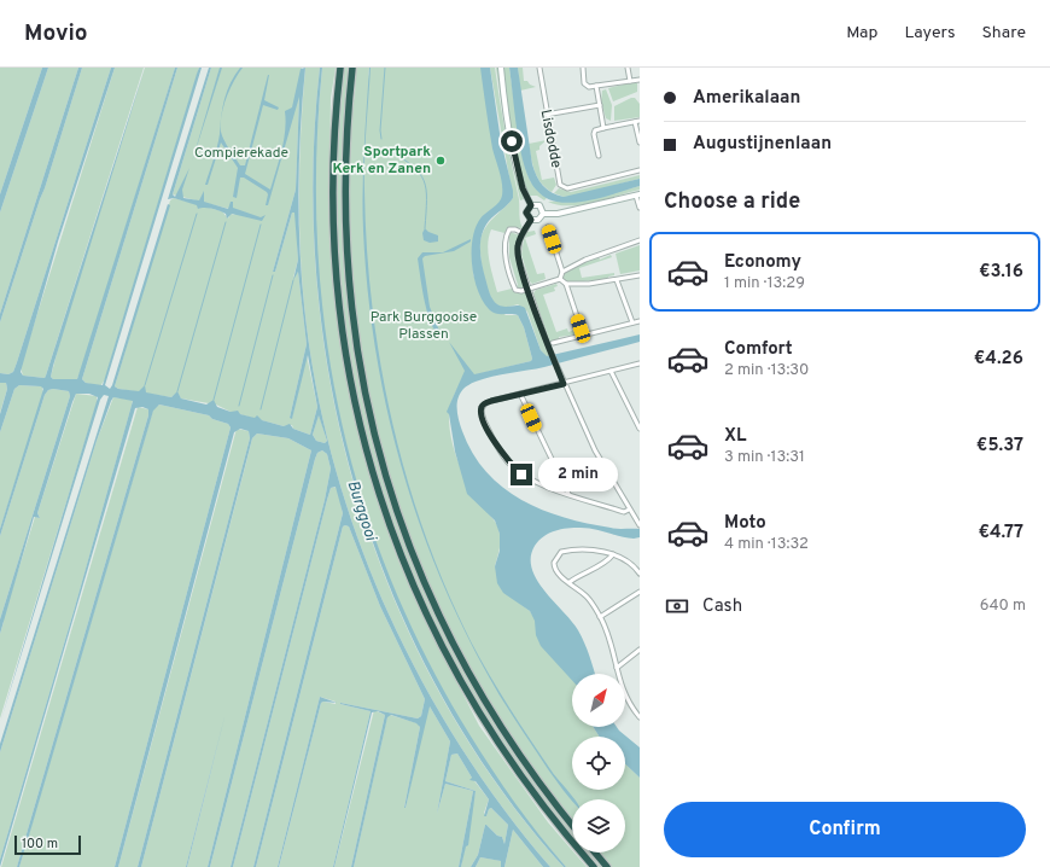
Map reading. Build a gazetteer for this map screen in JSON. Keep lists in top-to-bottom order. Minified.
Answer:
{"streets":{"street":["Lisdodde"]},"water":["Burggooi"],"parks":["Compierekade","Park Burggooise Plassen"],"places":["Sportpark Kerk en Zanen"],"scale_bar":"100 m","north":"top right","page":{"header":"Movio","nav":["Map","Layers","Share"],"banner":["Amerikalaan","Augustijnenlaan"],"heading":"Choose a ride","list":[{"name":"Economy","note":"1 min · 13:29","value":"€3.16"},{"name":"Comfort","note":"2 min · 13:30","value":"€4.26"},{"name":"XL","note":"3 min · 13:31","value":"€5.37"},{"name":"Moto","note":"4 min · 13:32","value":"€4.77"}],"bubble":"2 min","pay":["Cash","640 m"],"buttons":"Confirm","scale":"100 m"}}
